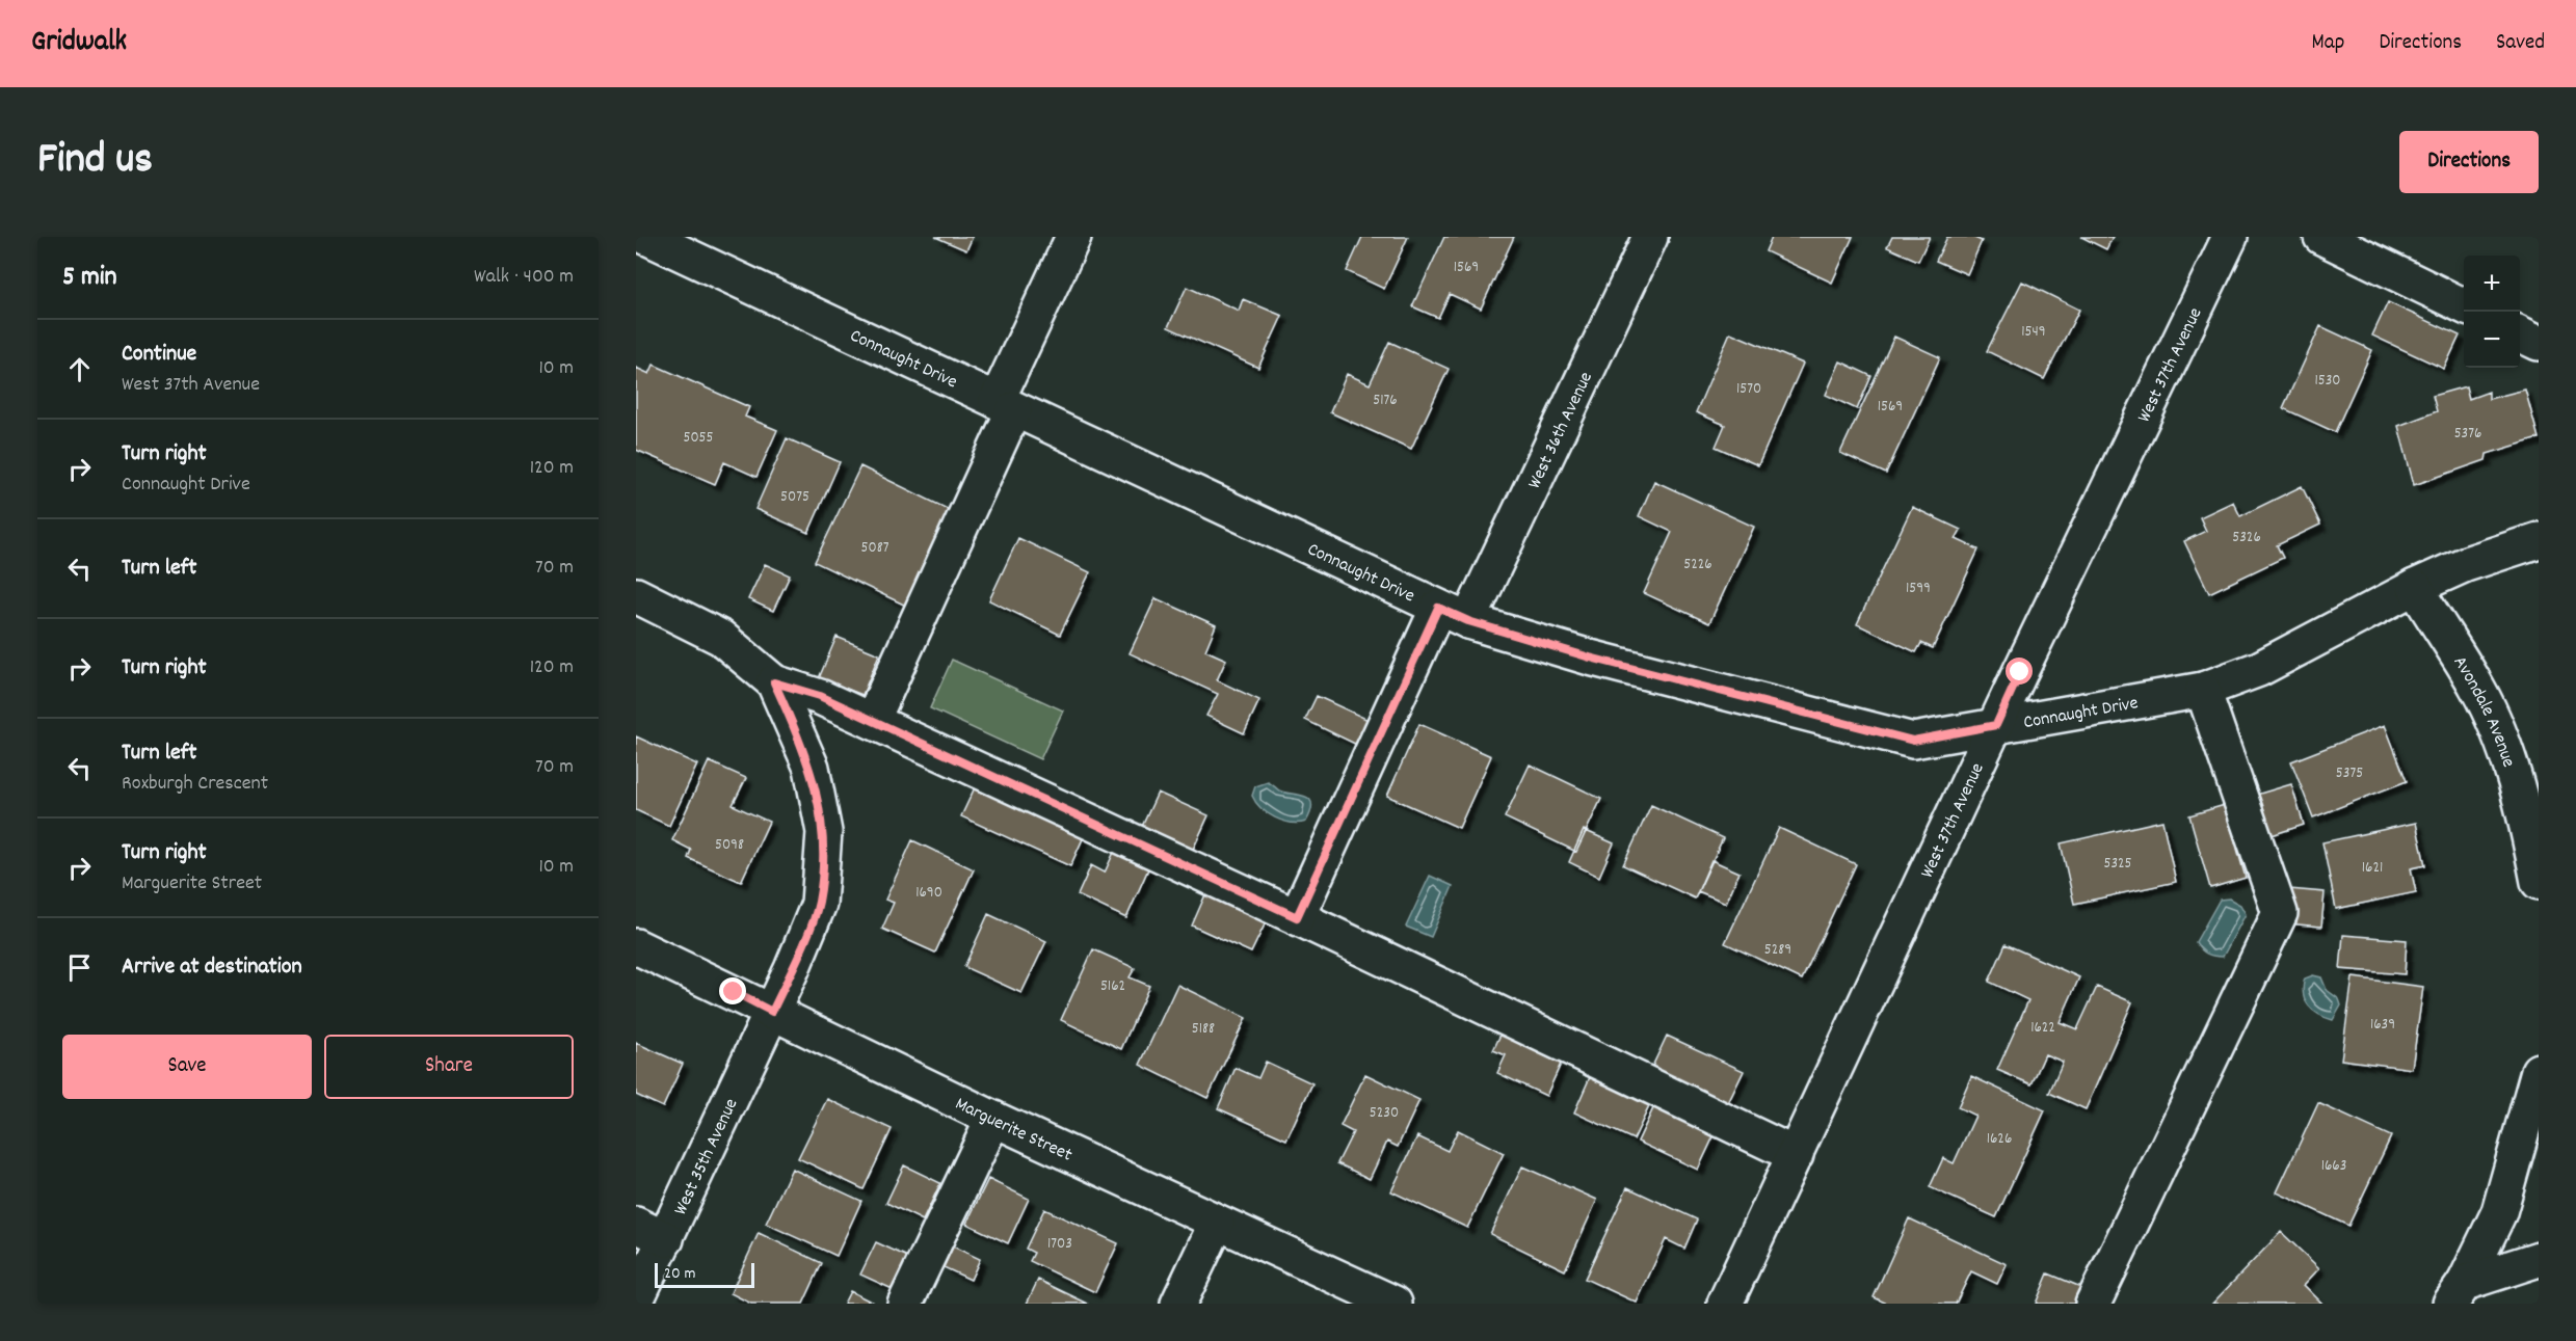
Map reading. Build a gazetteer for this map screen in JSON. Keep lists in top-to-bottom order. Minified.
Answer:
{"streets":{"street":["Connaught Drive","West 37th Avenue","West 36th Avenue","Avondale Avenue","Marguerite Street","West 35th Avenue"]},"crossings":[["Connaught Drive","West 37th Avenue"],["Connaught Drive","West 36th Avenue"],["Connaught Drive","Avondale Avenue"],["Marguerite Street","West 35th Avenue"]],"house_numbers":["1569","1549","1530","1570","5176","1569","5376","5055","5075","5326","5087","5226","1599","5375","5098","5325","1621","1690","5289","5162","1639","1622","5188","5230","1626","1663","1703"],"scale_bar":"20 m","page":{"header":"Gridwalk","nav":["Map","Directions","Saved"],"title":"Find us","buttons":["Directions",["Save","Share"]],"heading":["5 min","Walk · 400 m"],"map_buttons":["+","−"],"list":[["Continue","West 37th Avenue","10 m"],["Turn right","Connaught Drive","120 m"],["Turn left","70 m"],["Turn right","120 m"],["Turn left","Roxburgh Crescent","70 m"],["Turn right","Marguerite Street","10 m"],"Arrive at destination"],"scale":"20 m"}}
